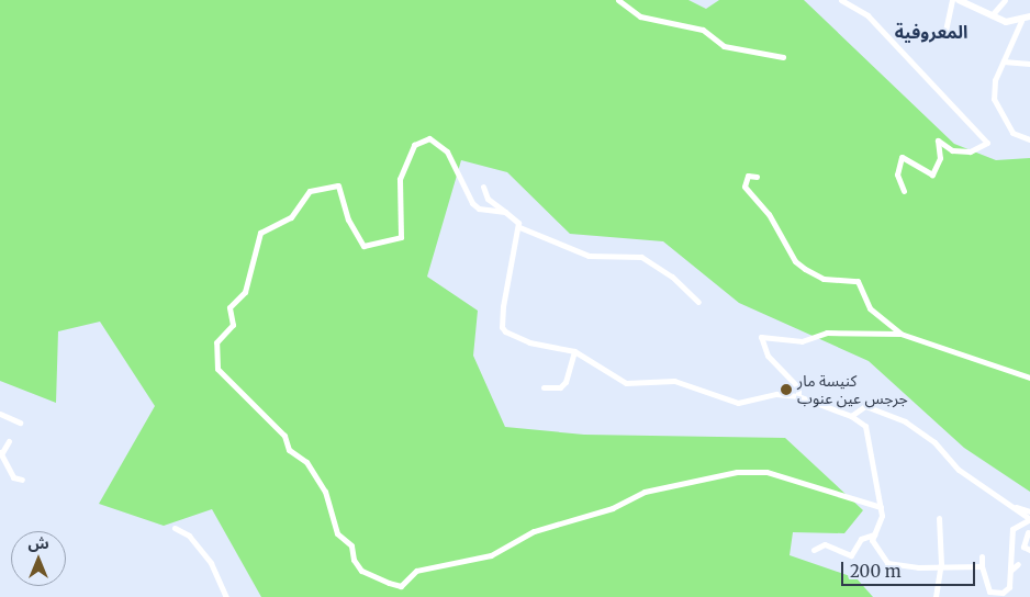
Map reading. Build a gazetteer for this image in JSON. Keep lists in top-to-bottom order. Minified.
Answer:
{"districts":["المعروفية"],"places":["كنيسة مار جرجس عين عنوب"],"scale_bar":"200 m","north":"top"}
